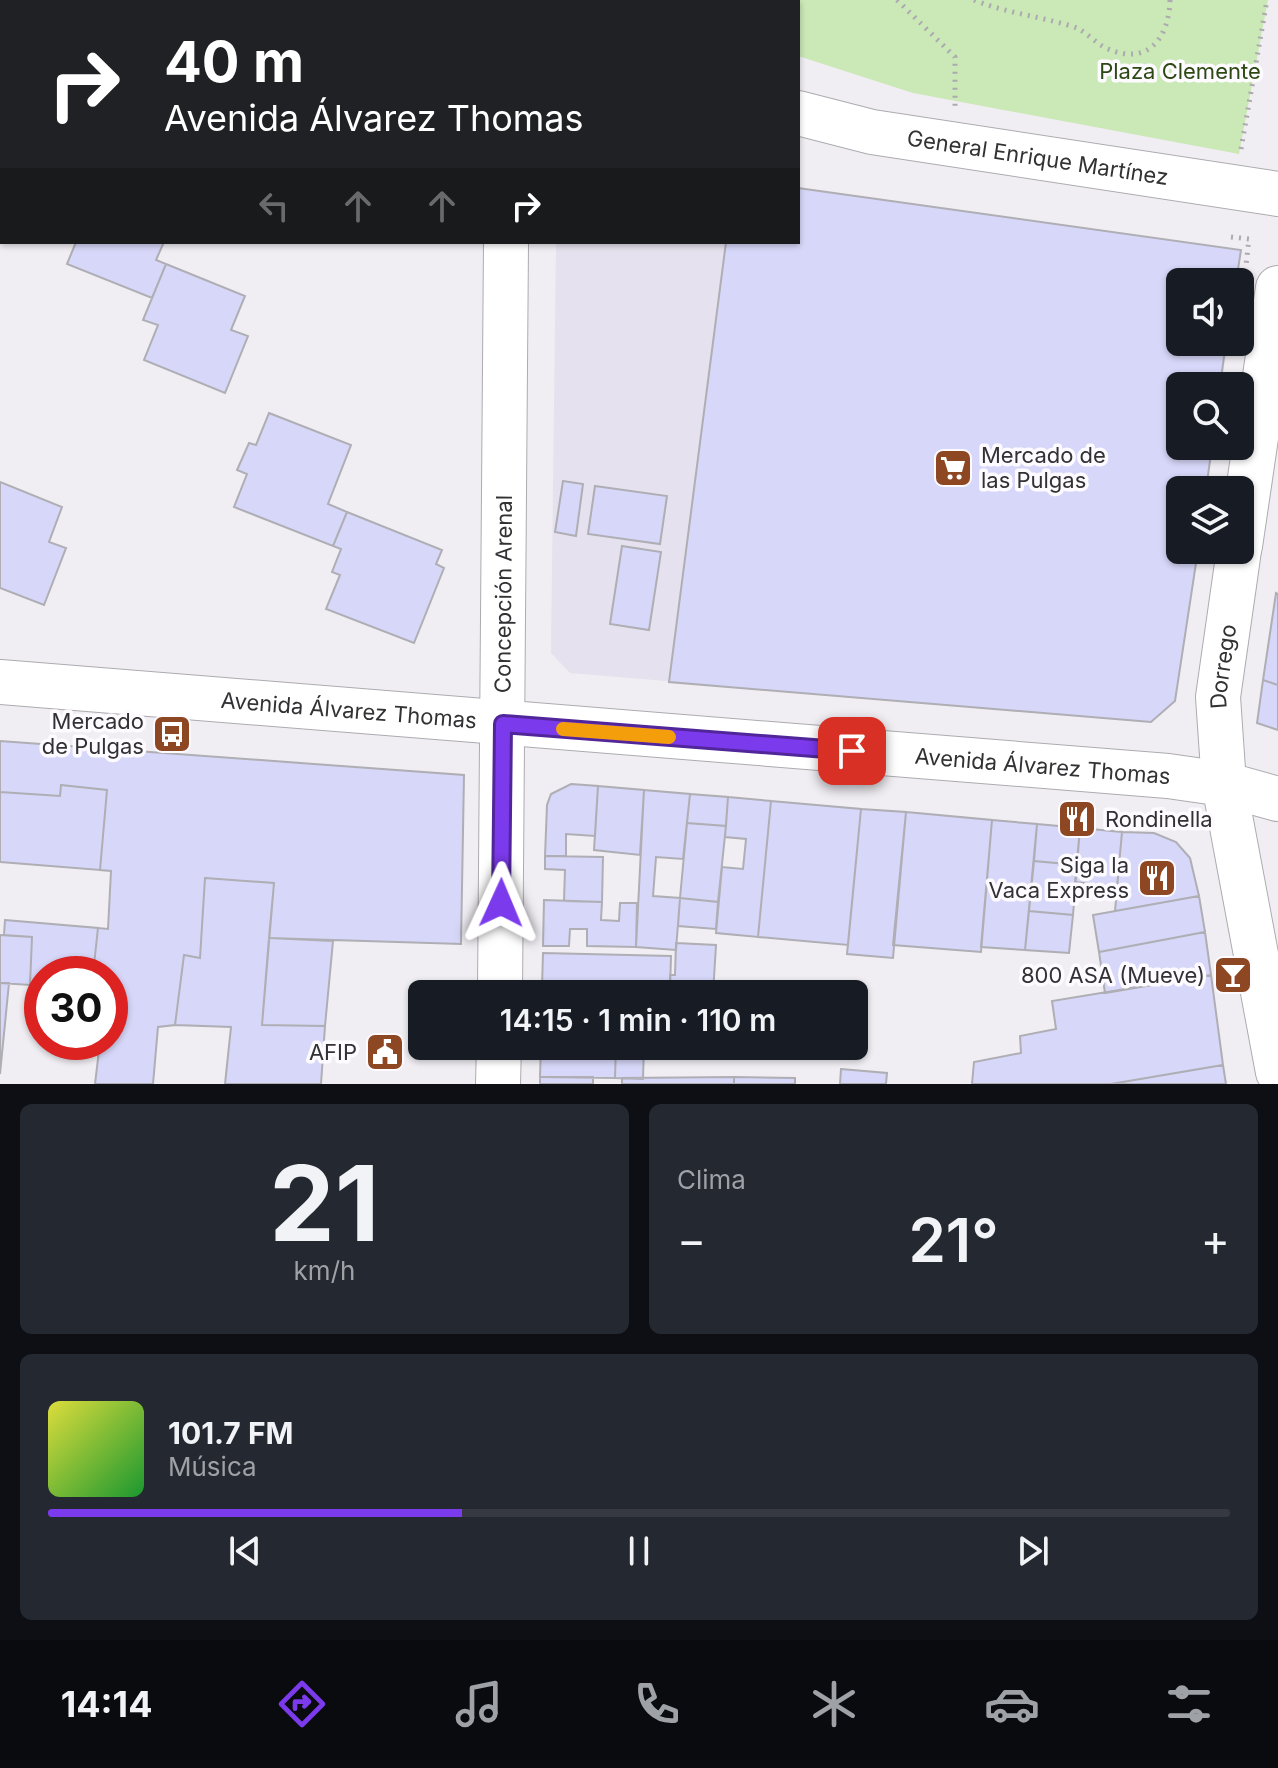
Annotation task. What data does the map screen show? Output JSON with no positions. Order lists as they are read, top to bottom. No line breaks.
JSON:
{"streets":{"street":["General Enrique Martínez","Concepción Arenal","Dorrego","Avenida Álvarez Thomas"]},"crossings":[["Concepción Arenal","Avenida Álvarez Thomas"],["Dorrego","Avenida Álvarez Thomas"]],"parks":["Plaza Clemente"],"places":{"supermarket":["Mercado de las Pulgas"],"bus stop":["Mercado de Pulgas"],"restaurant":["Rondinella","Siga la Vaca Express"],"bar":["800 ASA (Mueve)"],"public building":["AFIP"]},"page":{"turn":["40 m","Avenida Álvarez Thomas"],"limit":"30","trip":"14:15 · 1 min · 110 m","tile":[["21","km/h"],"Clima"],"heat":["−","21°","+"],"song":["101.7 FM","Música"],"tabs":"14:14"}}
